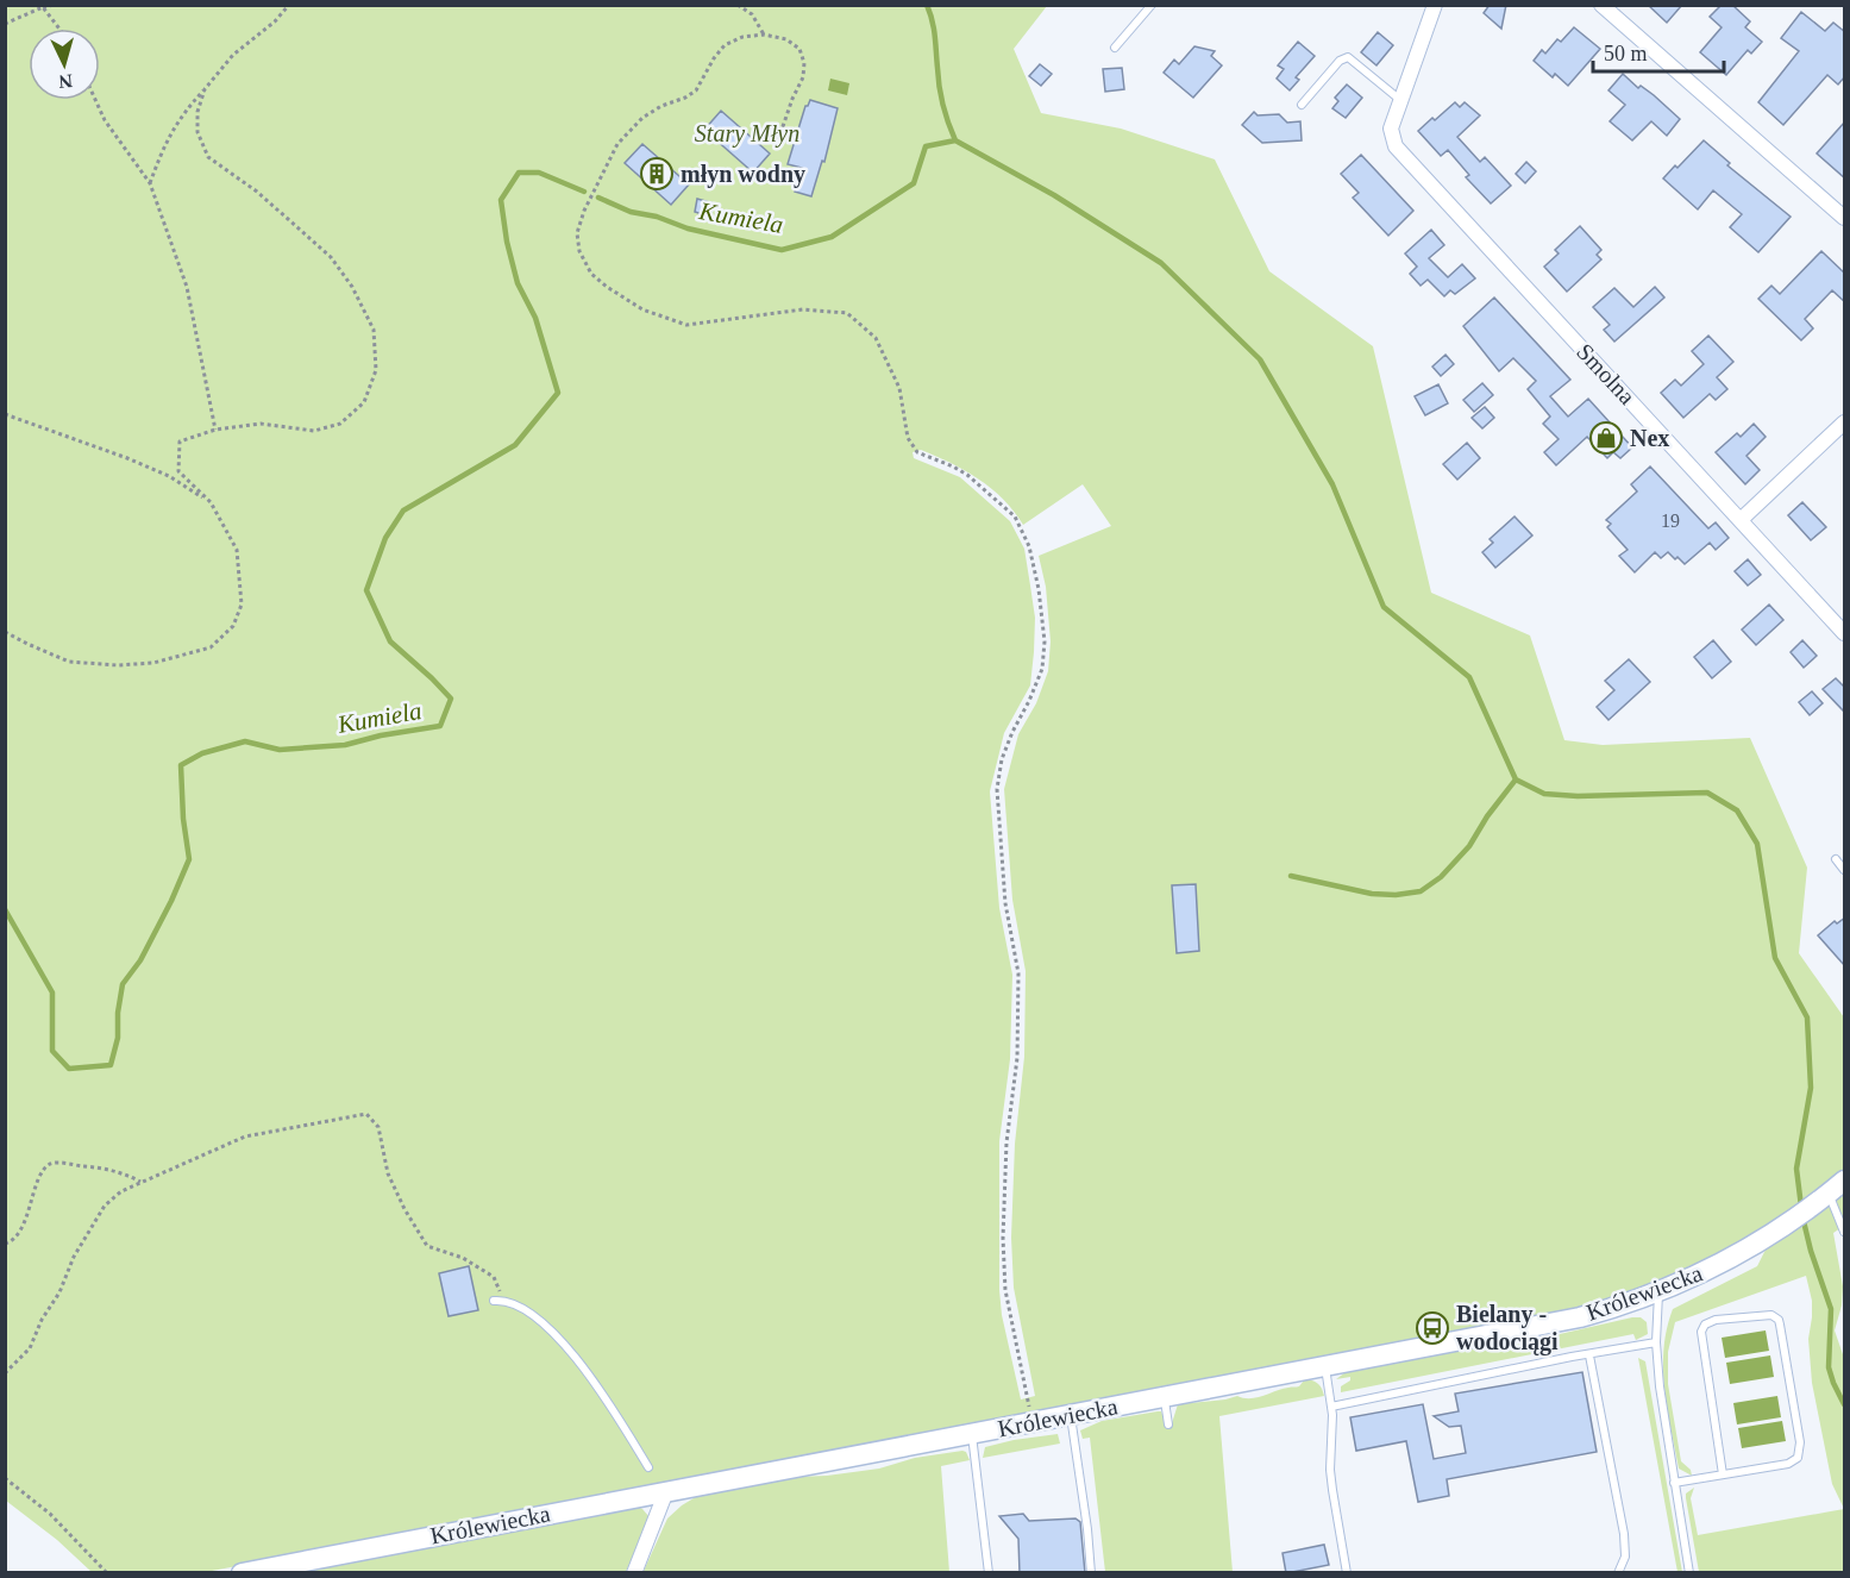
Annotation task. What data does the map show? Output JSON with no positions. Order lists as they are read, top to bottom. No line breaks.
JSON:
{"streets":{"main road":["Królewiecka"],"street":["Smolna"]},"water":["Kumiela"],"parks":["Stary Młyn"],"places":{"building":["młyn wodny"],"shop":["Nex"],"bus stop":["Bielany - wodociągi"]},"house_numbers":["19"],"scale_bar":"50 m","north":"bottom"}
